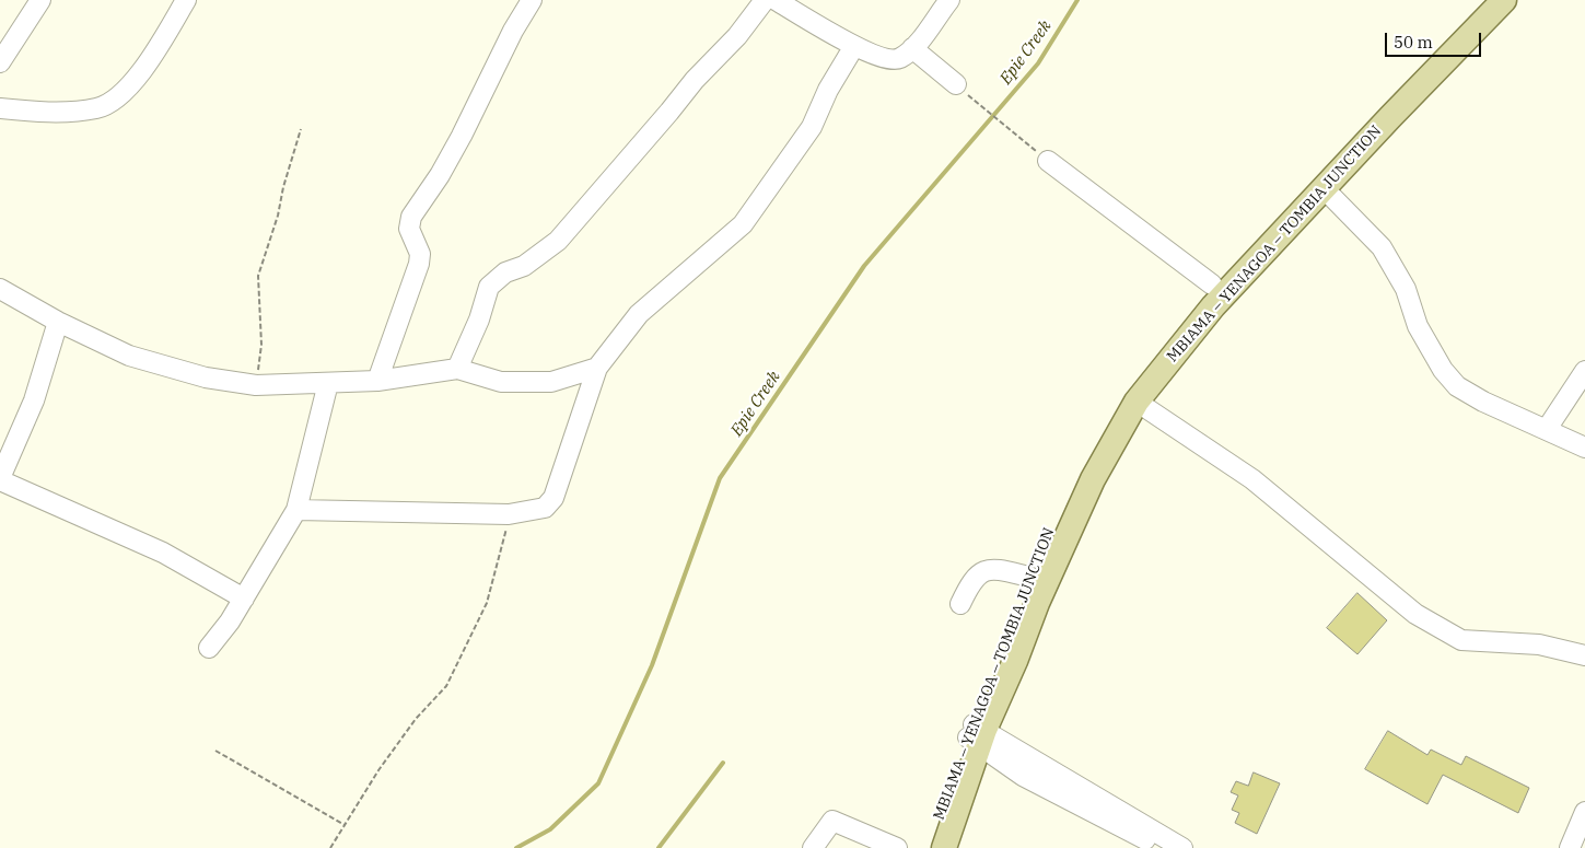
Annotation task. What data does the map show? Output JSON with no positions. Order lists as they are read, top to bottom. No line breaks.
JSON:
{"streets":{"main road":["MBIAMA – YENAGOA – TOMBIA JUNCTION"]},"water":["Epie Creek"],"scale_bar":"50 m"}
